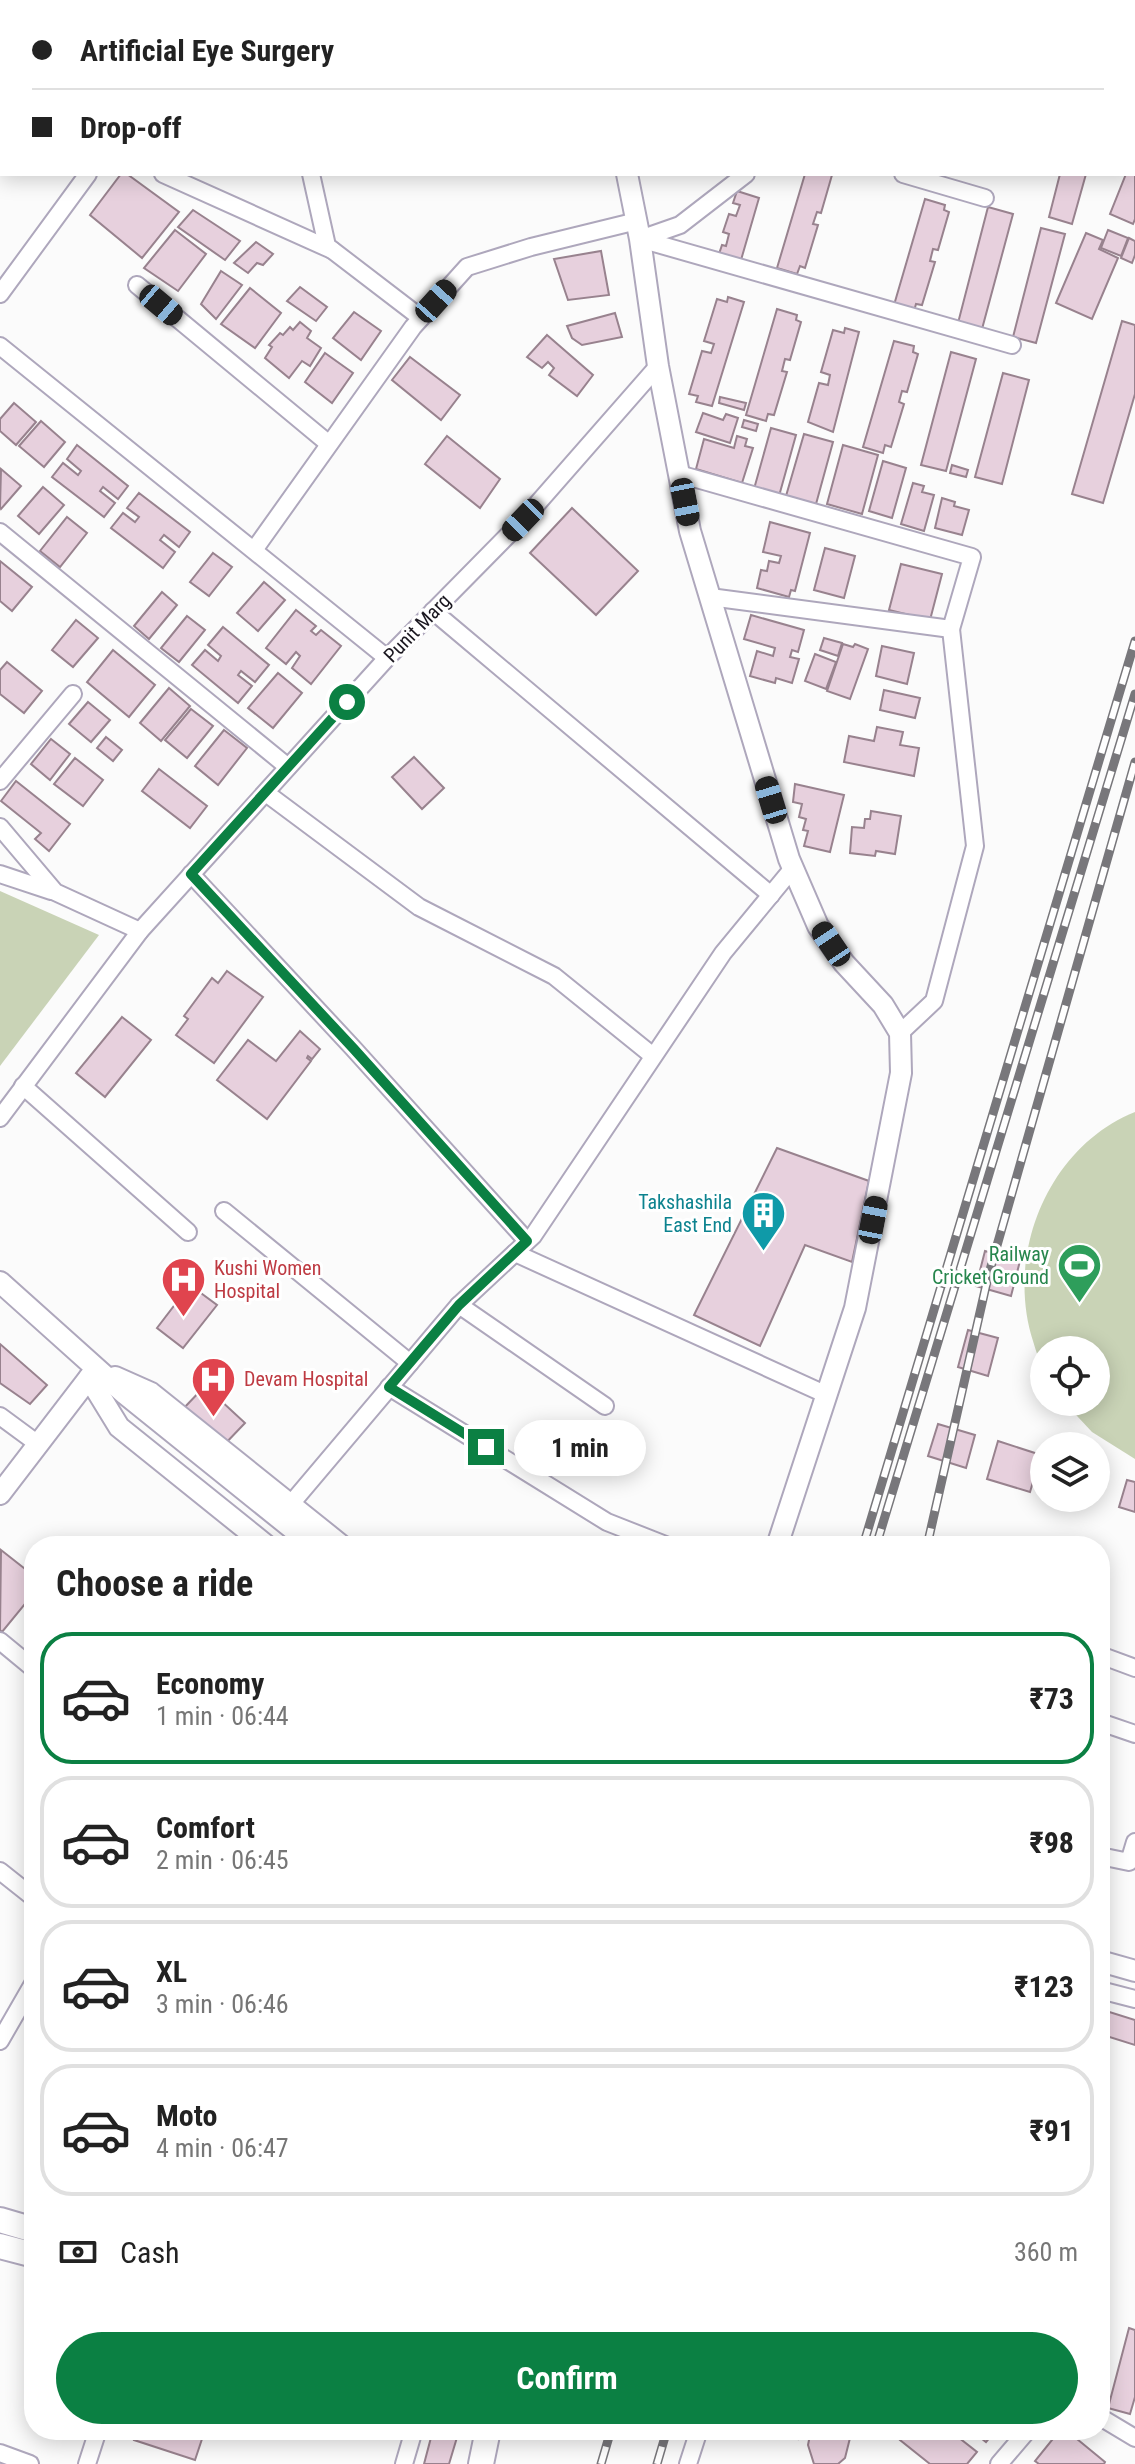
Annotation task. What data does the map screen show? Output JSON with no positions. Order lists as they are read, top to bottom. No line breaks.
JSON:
{"streets":{"street":["Punit Marg"]},"places":{"building":["Takshashila East End"],"sports":["Railway Cricket Ground"],"hospital":["Kushi Women Hospital","Devam Hospital"]},"page":{"banner":["Artificial Eye Surgery","Drop-off"],"bubble":"1 min","heading":"Choose a ride","list":[{"name":"Economy","note":"1 min · 06:44","value":"₹73"},{"name":"Comfort","note":"2 min · 06:45","value":"₹98"},{"name":"XL","note":"3 min · 06:46","value":"₹123"},{"name":"Moto","note":"4 min · 06:47","value":"₹91"}],"pay":["Cash","360 m"],"buttons":"Confirm"}}
